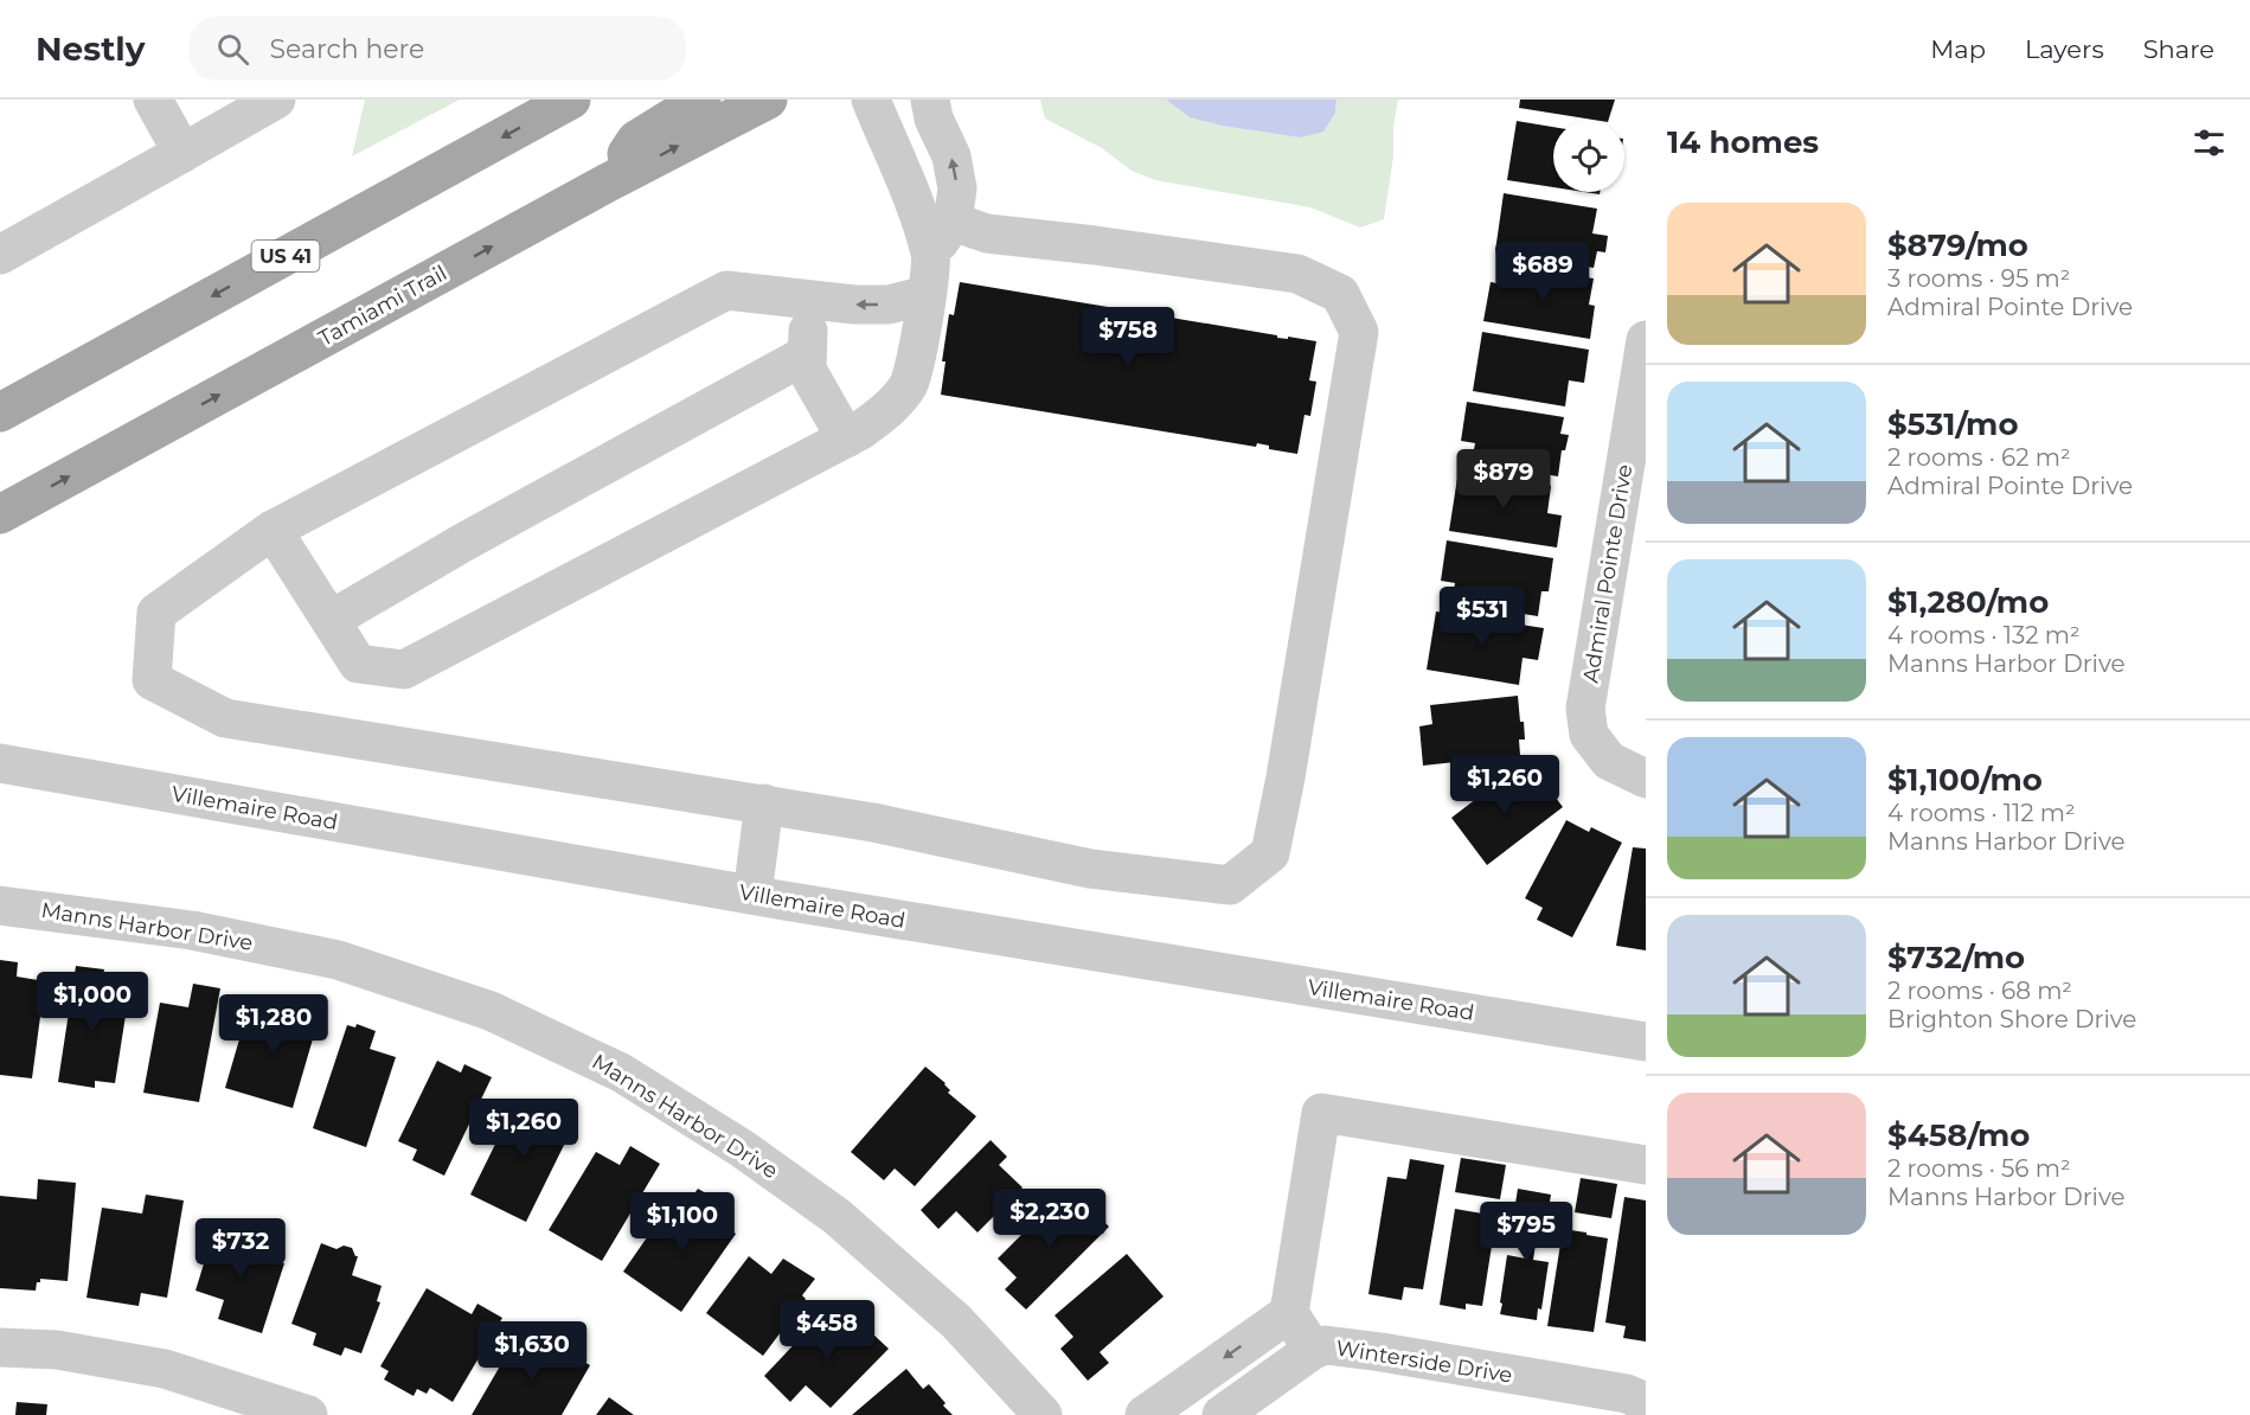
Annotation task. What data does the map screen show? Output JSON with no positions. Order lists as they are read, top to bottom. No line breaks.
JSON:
{"streets":{"main road":["US 41","Tamiami Trail"],"street":["Admiral Pointe Drive","Villemaire Road","Manns Harbor Drive","Winterside Drive"]},"page":{"header":"Nestly","search":"Search here","nav":["Map","Layers","Share"],"heading":"14 homes","list":[{"name":"$879/mo","note":"3 rooms · 95 m² · Admiral Pointe Drive"},{"name":"$531/mo","note":"2 rooms · 62 m² · Admiral Pointe Drive"},{"name":"$1,280/mo","note":"4 rooms · 132 m² · Manns Harbor Drive"},{"name":"$1,100/mo","note":"4 rooms · 112 m² · Manns Harbor Drive"},{"name":"$732/mo","note":"2 rooms · 68 m² · Brighton Shore Drive"},{"name":"$458/mo","note":"2 rooms · 56 m² · Manns Harbor Drive"}],"price":["$689","$758","$879","$531","$1,260","$1,000","$1,280","$1,260","$2,230","$1,100","$795","$732","$458","$1,630"]}}
